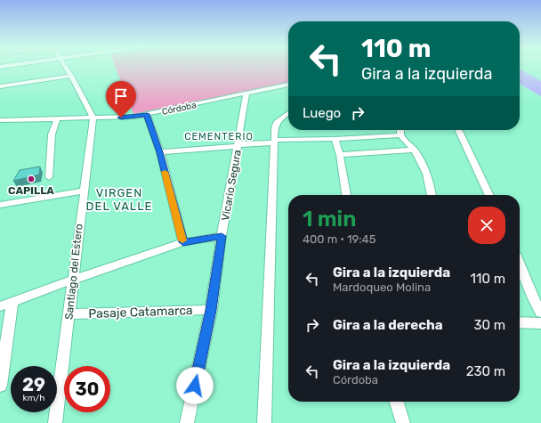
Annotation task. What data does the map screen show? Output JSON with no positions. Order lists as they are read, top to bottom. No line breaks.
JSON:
{"streets":{"street":["Córdoba","Vicario Segura","Santiago del Estero","Pasaje Catamarca"]},"crossings":[["Córdoba","Vicario Segura"],["Córdoba","Santiago del Estero"],["Vicario Segura","Pasaje Catamarca"],["Santiago del Estero","Pasaje Catamarca"]],"districts":["CEMENTERIO","VIRGEN DEL VALLE"],"places":["CAPILLA"],"page":{"turn":["110 m","Gira a la izquierda"],"then":"Luego","heading":["1 min","400 m · 19:45"],"list":[{"name":"Gira a la izquierda","note":"Mardoqueo Molina","value":"110 m"},{"name":"Gira a la derecha","value":"30 m"},{"name":"Gira a la izquierda","note":"Córdoba","value":"230 m"}],"speed":"29 km/h","limit":"30"}}
